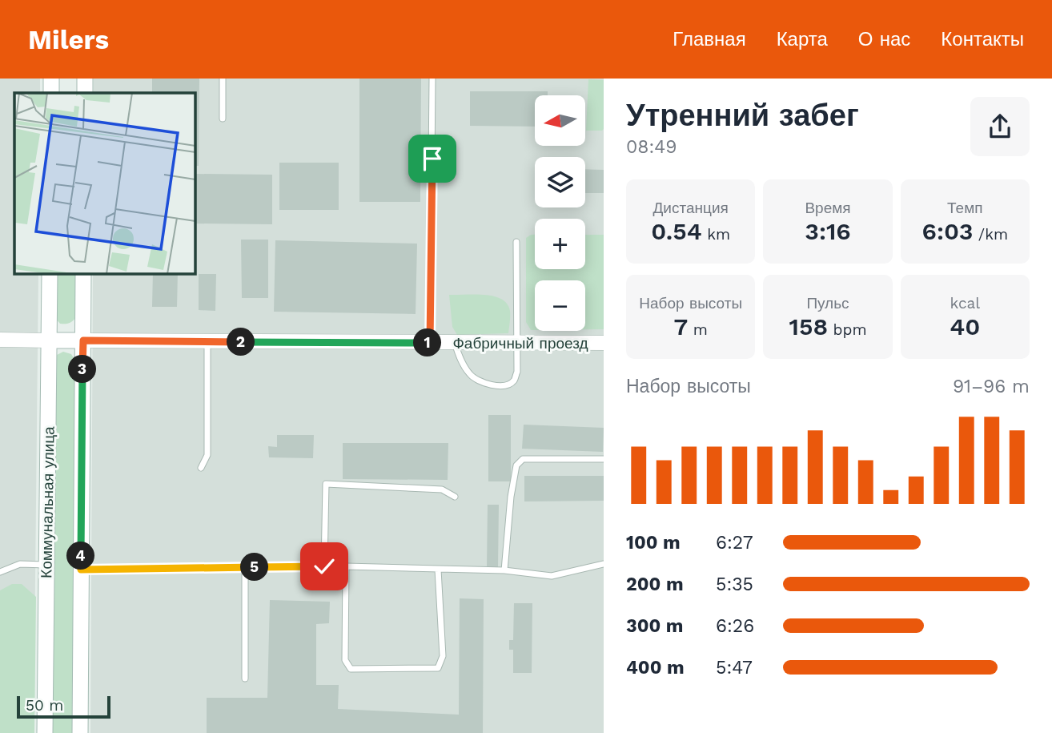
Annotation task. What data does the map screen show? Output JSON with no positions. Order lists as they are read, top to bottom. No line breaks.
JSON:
{"streets":{"main road":["Фабричный проезд","Коммунальная улица"]},"crossings":[["Фабричный проезд","Коммунальная улица"]],"scale_bar":"50 m","north":"left","page":{"header":"Milers","nav":["Главная","Карта","О нас","Контакты"],"heading":["Утренний забег","08:49"],"map_buttons":["+","−"],"stats":[["Дистанция","0.54 km"],["Время","3:16"],["Темп","6:03 /km"],["Набор высоты","7 m"],["Пульс","158 bpm"],["kcal","40"]],"pins":["2","1","3","4","5"],"chart":["Набор высоты","91–96 m"],"list":[{"name":"100 m","note":"6:27"},{"name":"200 m","note":"5:35"},{"name":"300 m","note":"6:26"},{"name":"400 m","note":"5:47"}],"scale":"50 m"}}
